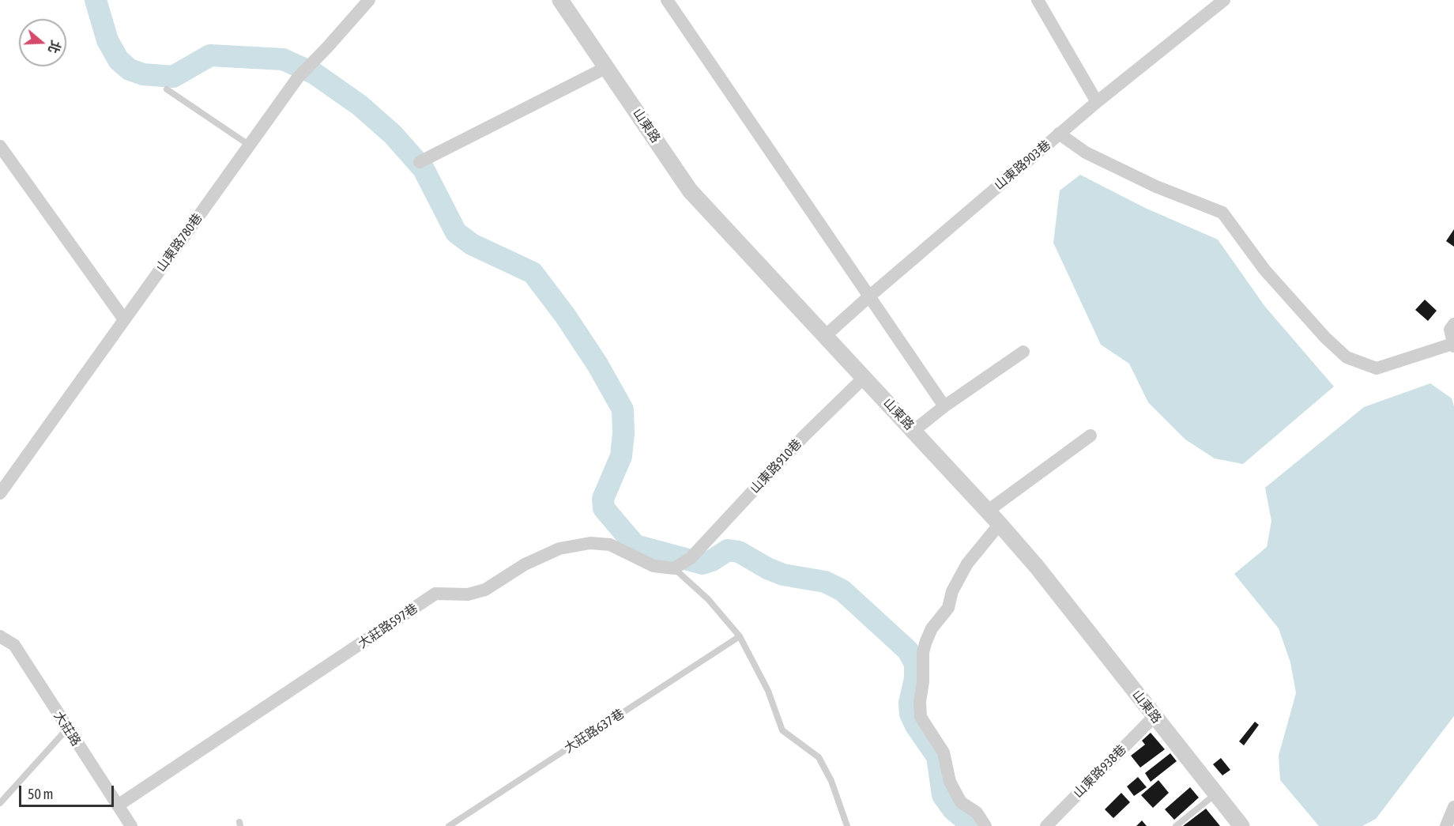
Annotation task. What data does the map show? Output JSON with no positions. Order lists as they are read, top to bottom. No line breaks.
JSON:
{"streets":{"street":["山東路","山東路903巷","山東路780巷","山東路910巷","大莊路597巷","大莊路","山東路938巷"],"lane":["大莊路637巷"]},"crossings":[["山東路","山東路903巷"],["山東路","山東路910巷"],["山東路","山東路938巷"],["山東路910巷","大莊路597巷"],["大莊路597巷","大莊路"]],"scale_bar":"50 m","north":"right"}
